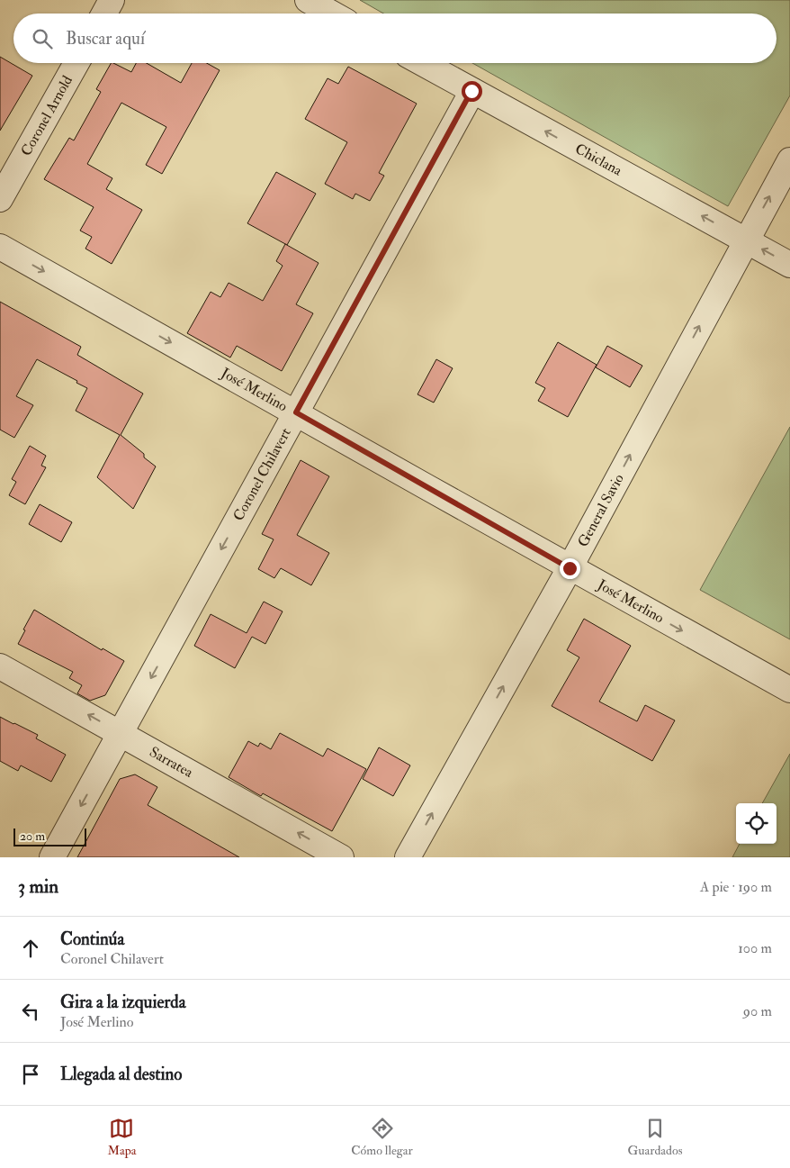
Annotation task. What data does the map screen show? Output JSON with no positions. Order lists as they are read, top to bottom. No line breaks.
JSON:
{"streets":{"street":["Coronel Arnold","Chiclana","José Merlino","Coronel Chilavert","General Savio","Sarratea"]},"crossings":[["Chiclana","Coronel Chilavert"],["Chiclana","General Savio"],["José Merlino","Coronel Chilavert"],["José Merlino","General Savio"],["Coronel Chilavert","Sarratea"]],"one_way":["Chiclana","José Merlino","Coronel Chilavert","General Savio","Sarratea"],"scale_bar":"20 m","page":{"search":"Buscar aquí","scale":"20 m","heading":["3 min","A pie · 190 m"],"list":[["Continúa","Coronel Chilavert","100 m"],["Gira a la izquierda","José Merlino","90 m"],"Llegada al destino"],"nav":["Mapa","Cómo llegar","Guardados"]}}
